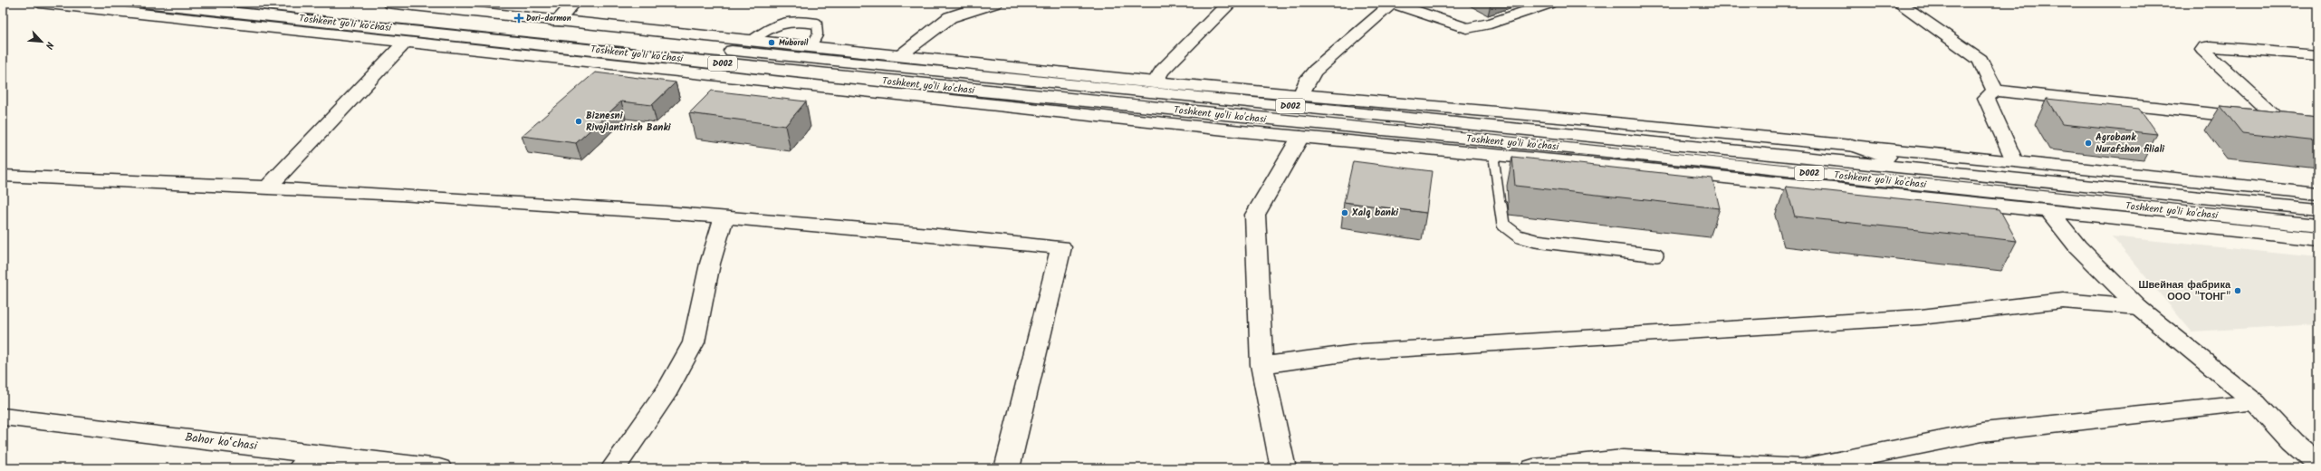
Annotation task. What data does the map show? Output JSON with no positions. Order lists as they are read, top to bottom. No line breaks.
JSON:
{"streets":{"street":["Toshkent yo'li ko'chasi","D002","Bahor ko‘chasi"]},"places":{"health":["Dori-darmon"],"other":["Muboroil","Biznesni Rivojlantirish Banki","Agrobank Nurafshon filiali","Xalq banki","Швейная фабрика ООО \"ТОНГ\""]},"north":"bottom right"}
